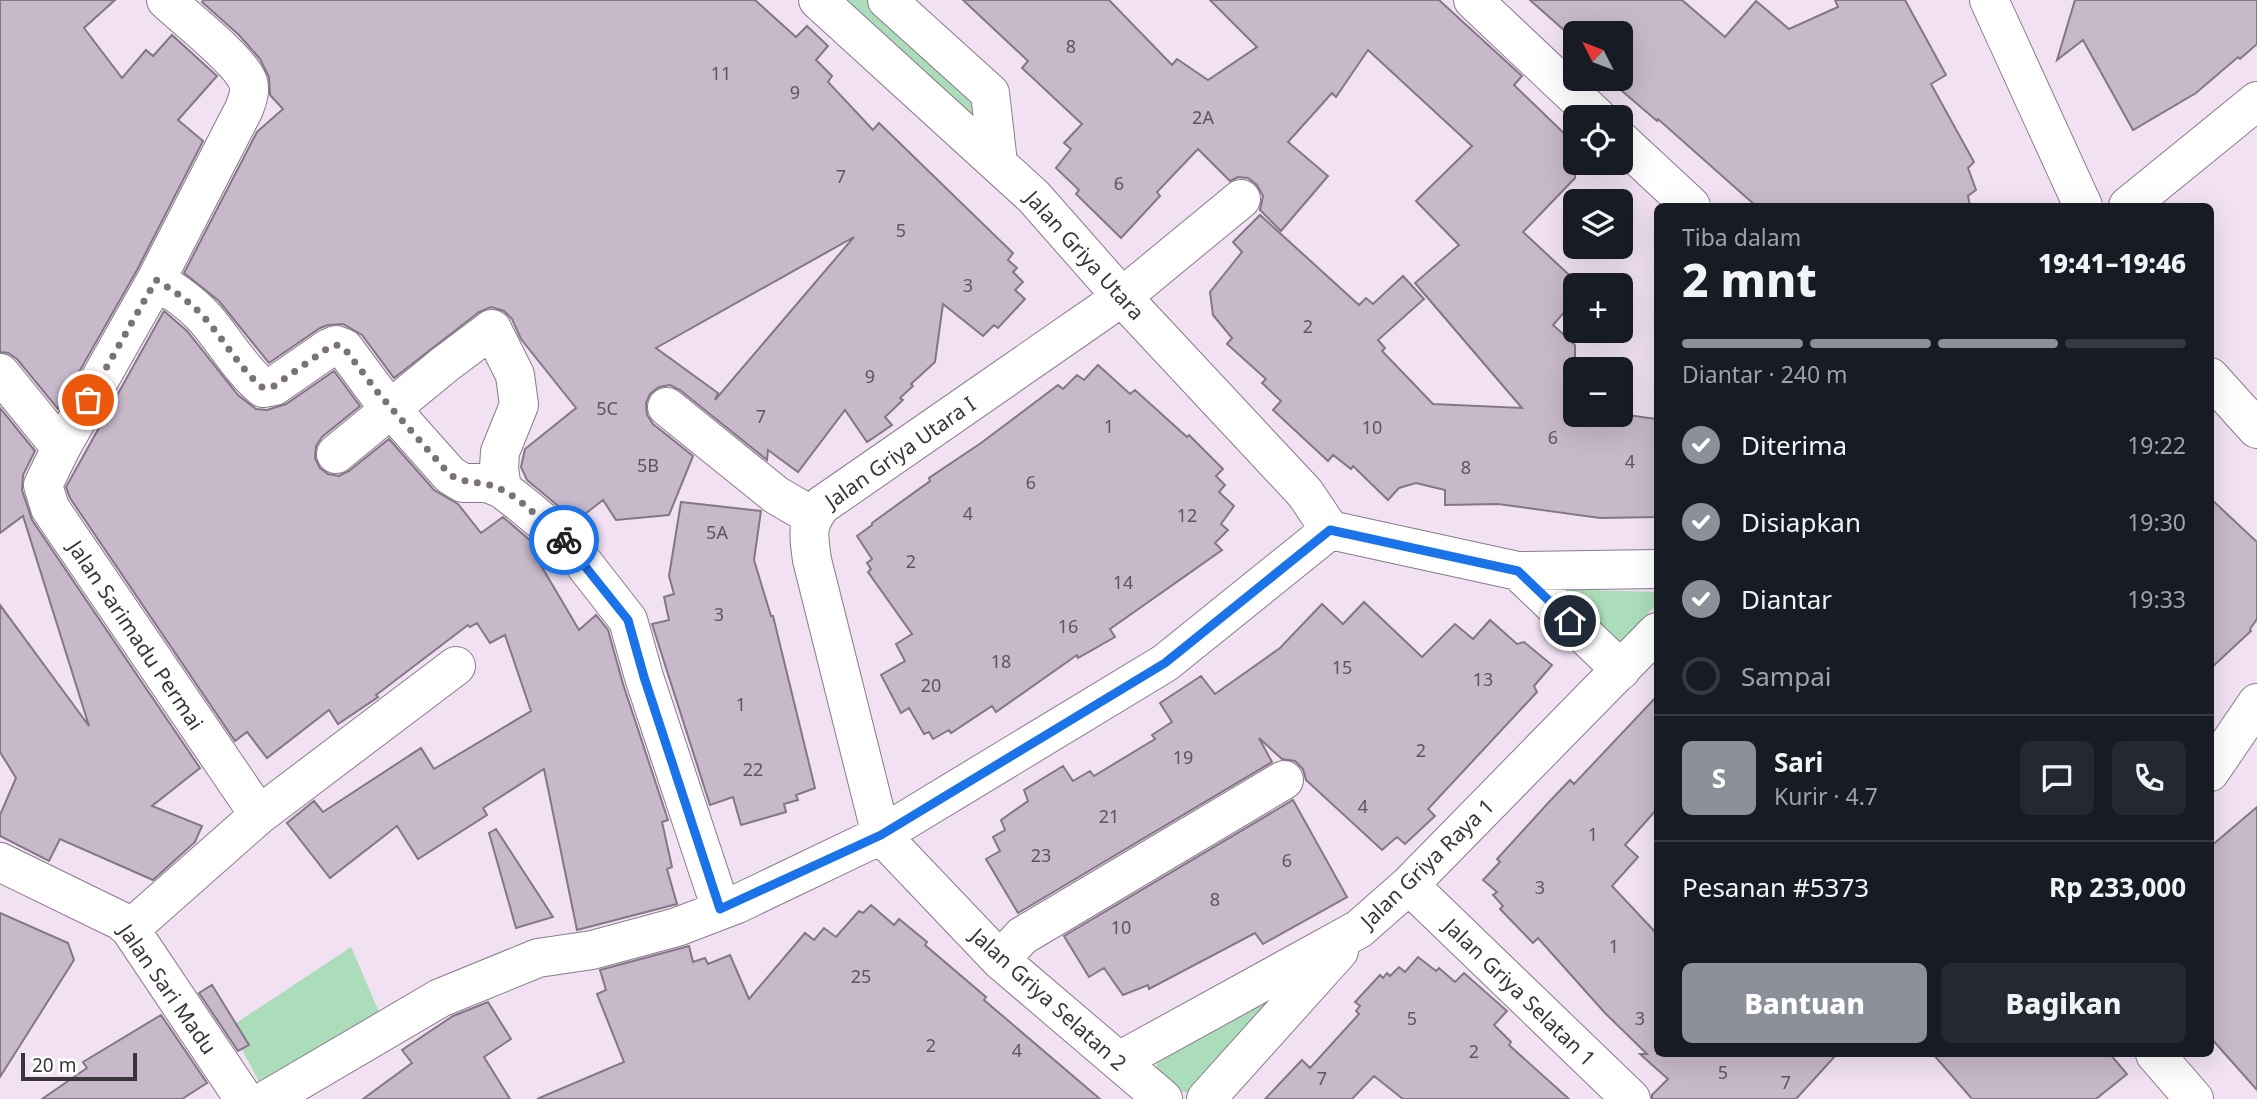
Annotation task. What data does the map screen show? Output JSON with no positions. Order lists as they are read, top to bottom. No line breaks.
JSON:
{"streets":{"street":["Jalan Griya Utara","Jalan Griya Utara I","Jalan Sarimadu Permai","Jalan Griya Raya 1","Jalan Sari Madu","Jalan Griya Selatan 1","Jalan Griya Selatan 2"]},"crossings":[["Jalan Griya Utara","Jalan Griya Utara I"],["Jalan Griya Utara I","Jalan Griya Selatan 2"],["Jalan Griya Raya 1","Jalan Griya Selatan 1"],["Jalan Griya Raya 1","Jalan Griya Selatan 2"]],"house_numbers":["8","11","9","2A","7","6","5","3","2","9","5C","7","1","10","6","4","5B","8","6","4","12","5A","2","14","3","16","18","15","13","20","1","2","19","22","4","21","1","23","6","3","8","10","1","25","5","3","2","4","2","5","7","7"],"scale_bar":"20 m","north":"top left","page":{"map_buttons":["+","−"],"heading":["2 mnt","Tiba dalam","19:41–19:46"],"panel":["Sari","Kurir · 4.7","Pesanan #5373","Rp 233,000"],"bar":"Diantar · 240 m","list":[["Diterima","19:22"],["Disiapkan","19:30"],["Diantar","19:33"],"Sampai"],"round":"S","buttons":["Bantuan","Bagikan"],"scale":"20 m"}}
